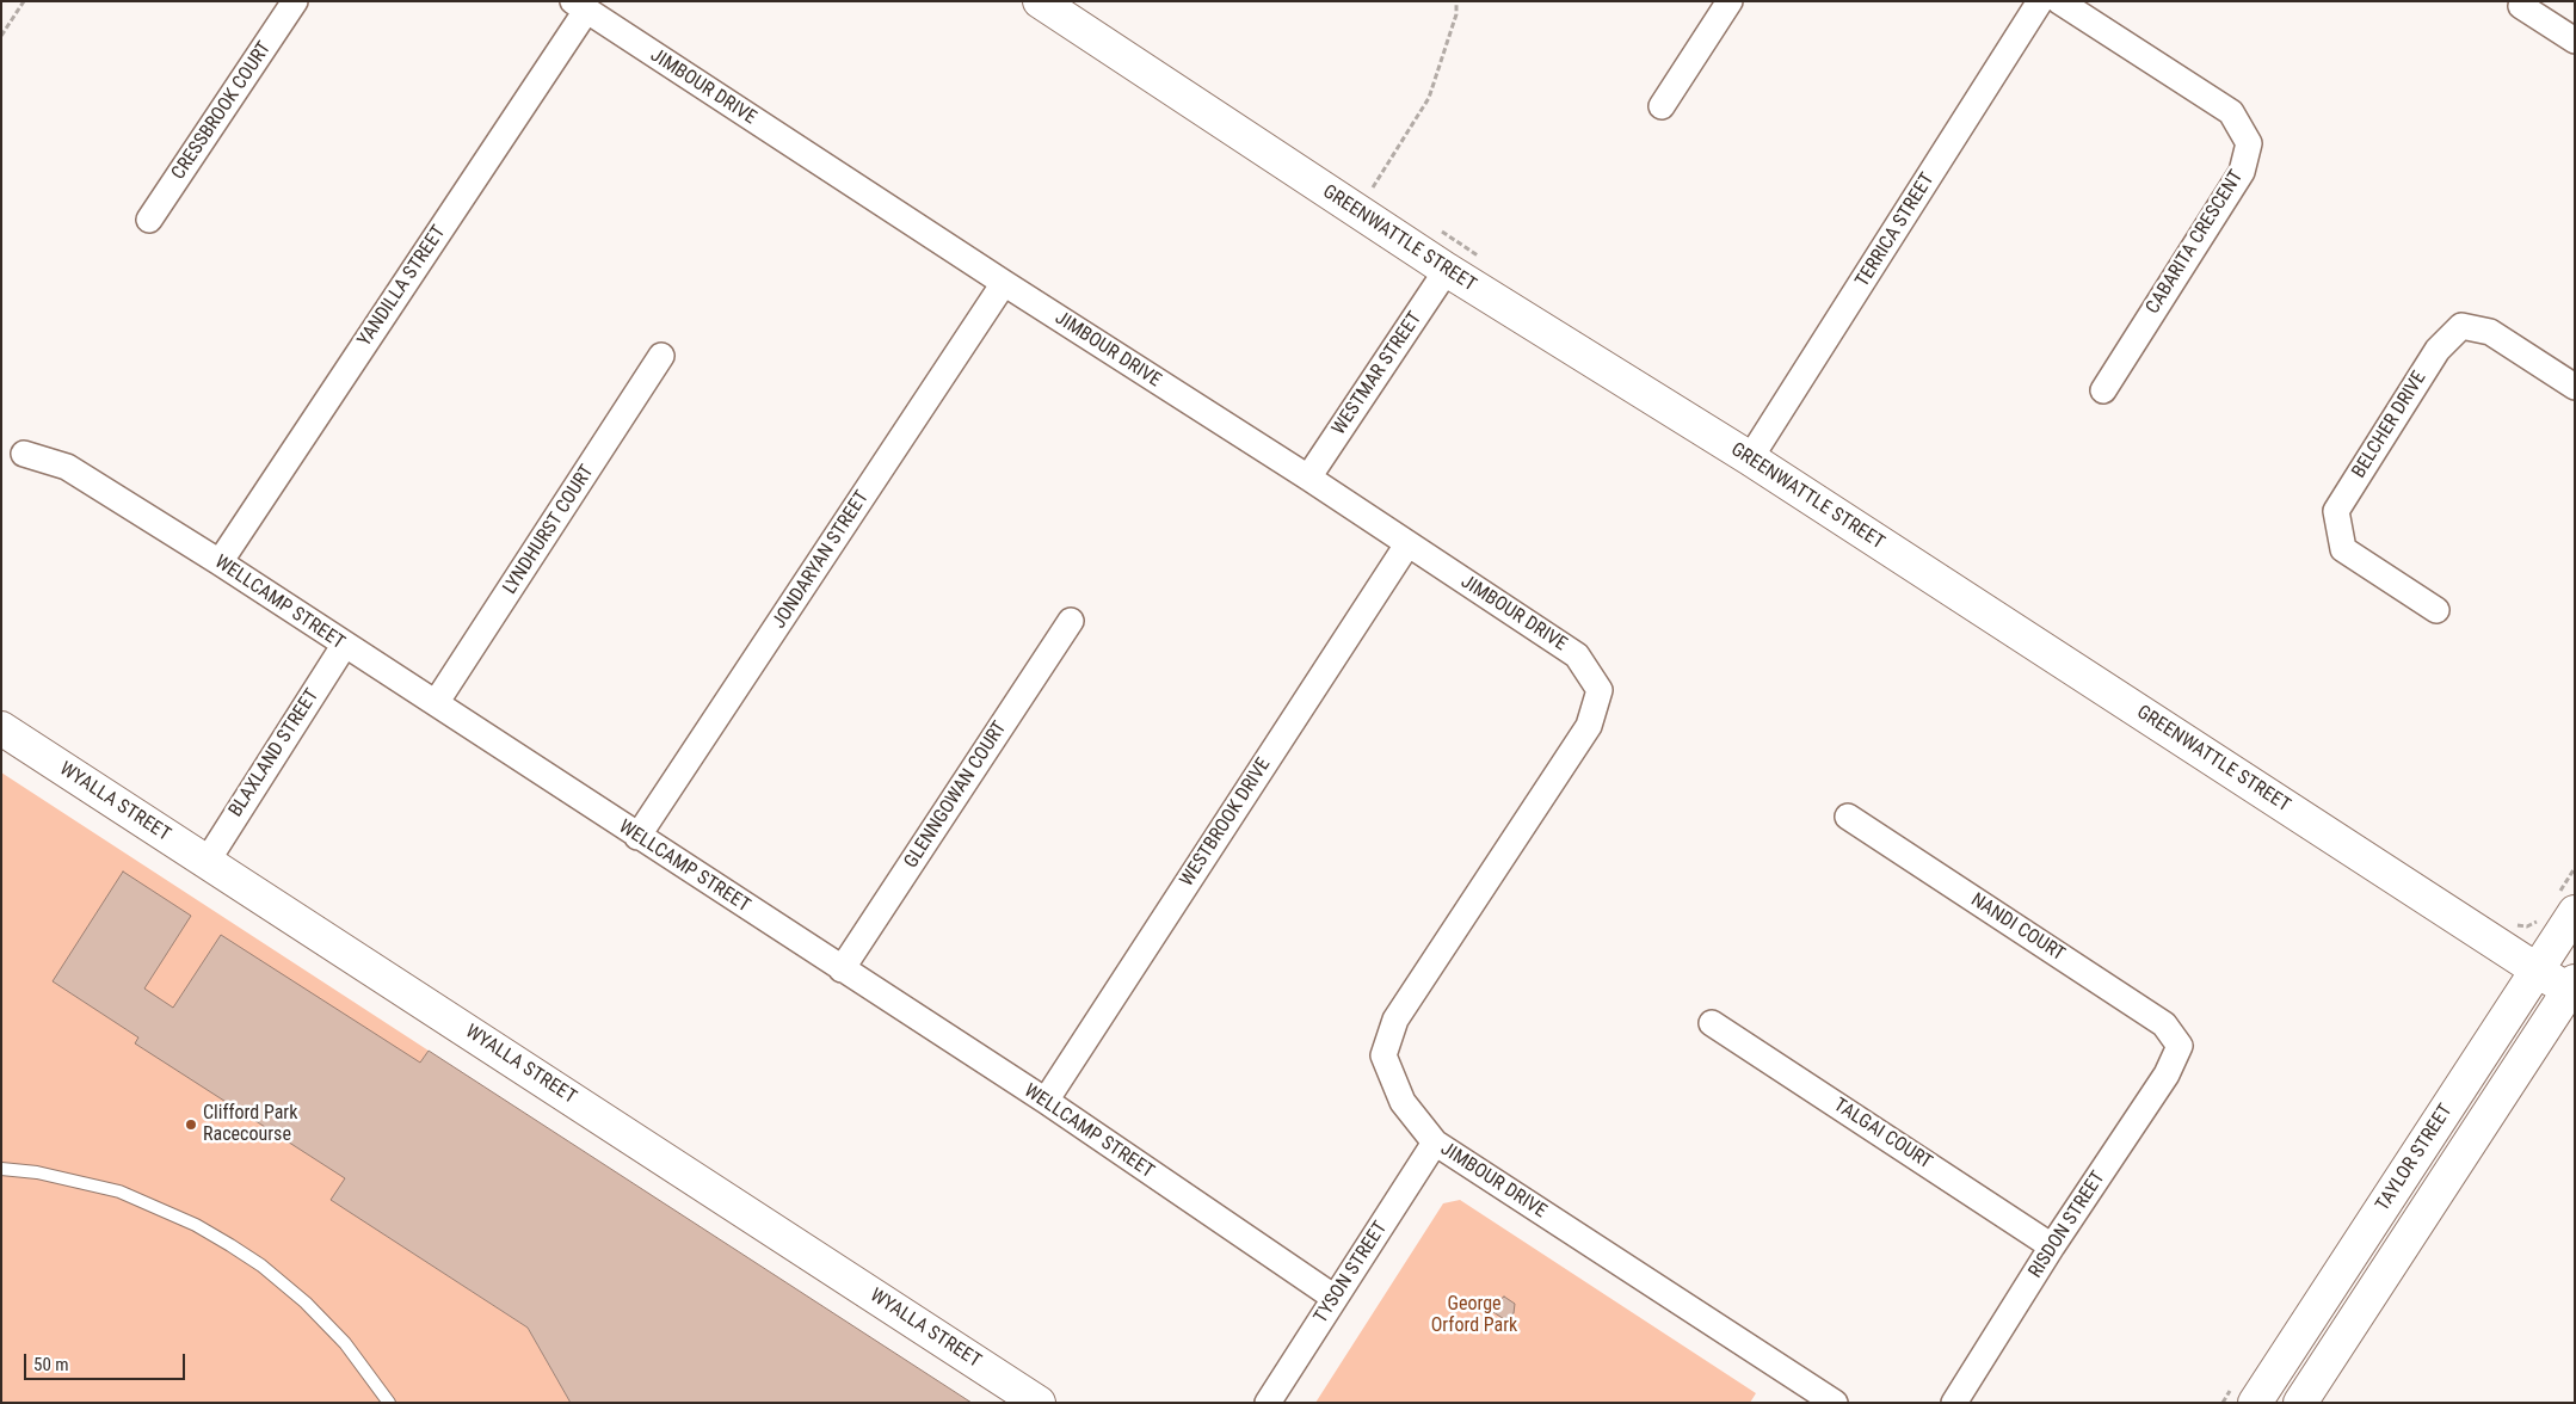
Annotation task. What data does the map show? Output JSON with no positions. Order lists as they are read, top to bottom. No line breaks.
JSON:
{"streets":{"street":["JIMBOUR DRIVE","CRESSBROOK COURT","TERRICA STREET","GREENWATTLE STREET","CABARITA CRESCENT","YANDILLA STREET","WESTMAR STREET","BELCHER DRIVE","LYNDHURST COURT","JONDARYAN STREET","WELLCAMP STREET","BLAXLAND STREET","GLENNGOWAN COURT","WYALLA STREET","WESTBROOK DRIVE","NANDI COURT","TALGAI COURT","TAYLOR STREET","RISDON STREET","TYSON STREET"]},"crossings":[["JIMBOUR DRIVE","YANDILLA STREET"],["JIMBOUR DRIVE","WESTMAR STREET"],["JIMBOUR DRIVE","JONDARYAN STREET"],["JIMBOUR DRIVE","WESTBROOK DRIVE"],["JIMBOUR DRIVE","TYSON STREET"],["TERRICA STREET","GREENWATTLE STREET"],["GREENWATTLE STREET","WESTMAR STREET"],["GREENWATTLE STREET","TAYLOR STREET"],["YANDILLA STREET","WELLCAMP STREET"],["LYNDHURST COURT","WELLCAMP STREET"],["JONDARYAN STREET","WELLCAMP STREET"],["WELLCAMP STREET","BLAXLAND STREET"],["WELLCAMP STREET","GLENNGOWAN COURT"],["WELLCAMP STREET","WESTBROOK DRIVE"],["WELLCAMP STREET","TYSON STREET"],["BLAXLAND STREET","WYALLA STREET"],["NANDI COURT","RISDON STREET"],["TALGAI COURT","RISDON STREET"]],"parks":["George Orford Park"],"places":["Clifford Park Racecourse"],"scale_bar":"50 m"}
